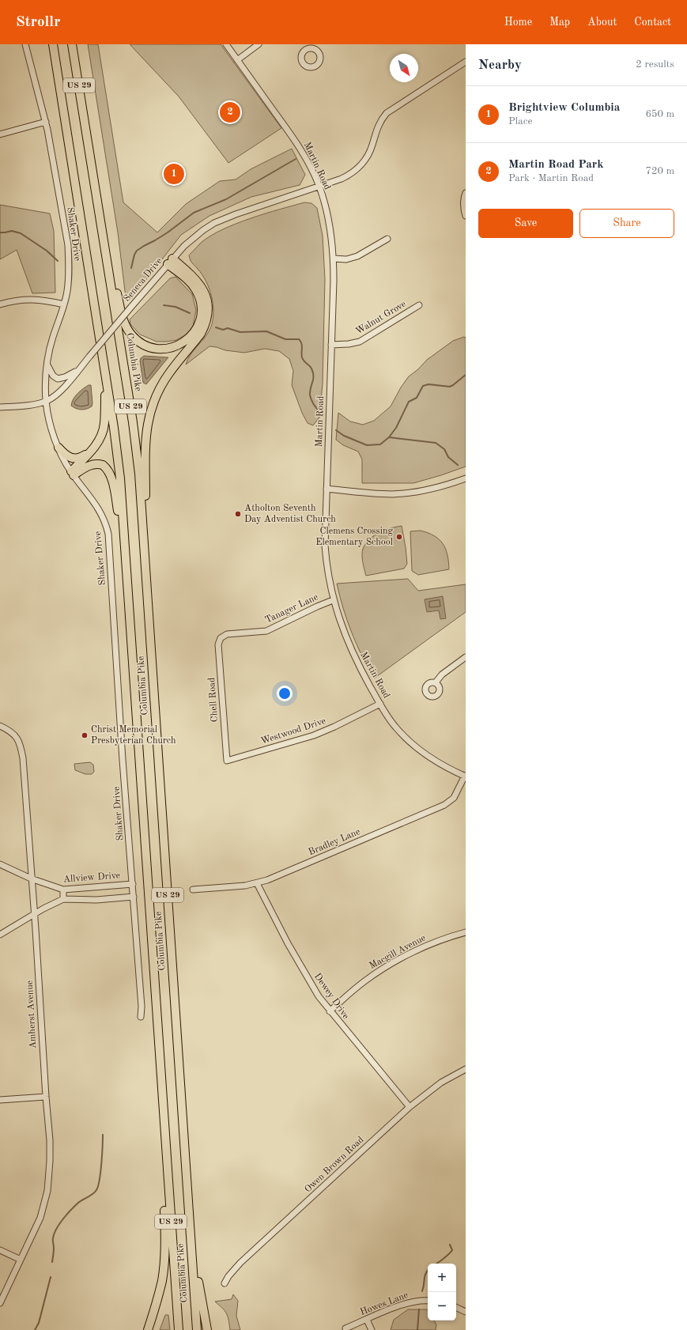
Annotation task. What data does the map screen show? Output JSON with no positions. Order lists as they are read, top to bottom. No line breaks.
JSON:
{"streets":{"highway":["US 29","Columbia Pike"],"street":["Martin Road","Shaker Drive","Seneca Drive","Walnut Grove","Tanager Lane","Chell Road","Westwood Drive","Bradley Lane","Allview Drive","Macgill Avenue","Dewey Drive","Amherst Avenue","Owen Brown Road","Howes Lane"]},"crossings":[["Martin Road","Seneca Drive"],["Martin Road","Walnut Grove"],["Martin Road","Tanager Lane"],["Martin Road","Westwood Drive"],["Martin Road","Bradley Lane"],["Shaker Drive","Seneca Drive"],["Shaker Drive","Allview Drive"],["Tanager Lane","Chell Road"],["Chell Road","Westwood Drive"],["Bradley Lane","Dewey Drive"],["Allview Drive","Amherst Avenue"],["Macgill Avenue","Dewey Drive"],["Dewey Drive","Owen Brown Road"]],"places":["Atholton Seventh Day Adventist Church","Clemens Crossing Elementary School","Christ Memorial Presbyterian Church"],"north":"bottom right","page":{"header":"Strollr","nav":["Home","Map","About","Contact"],"heading":["Nearby","2 results"],"list":[{"mark":"1","name":"Brightview Columbia","note":"Place","value":"650 m"},{"mark":"2","name":"Martin Road Park","note":"Park · Martin Road","value":"720 m"}],"pins":["2","1"],"buttons":["Save","Share"],"map_buttons":["+","−"]}}
